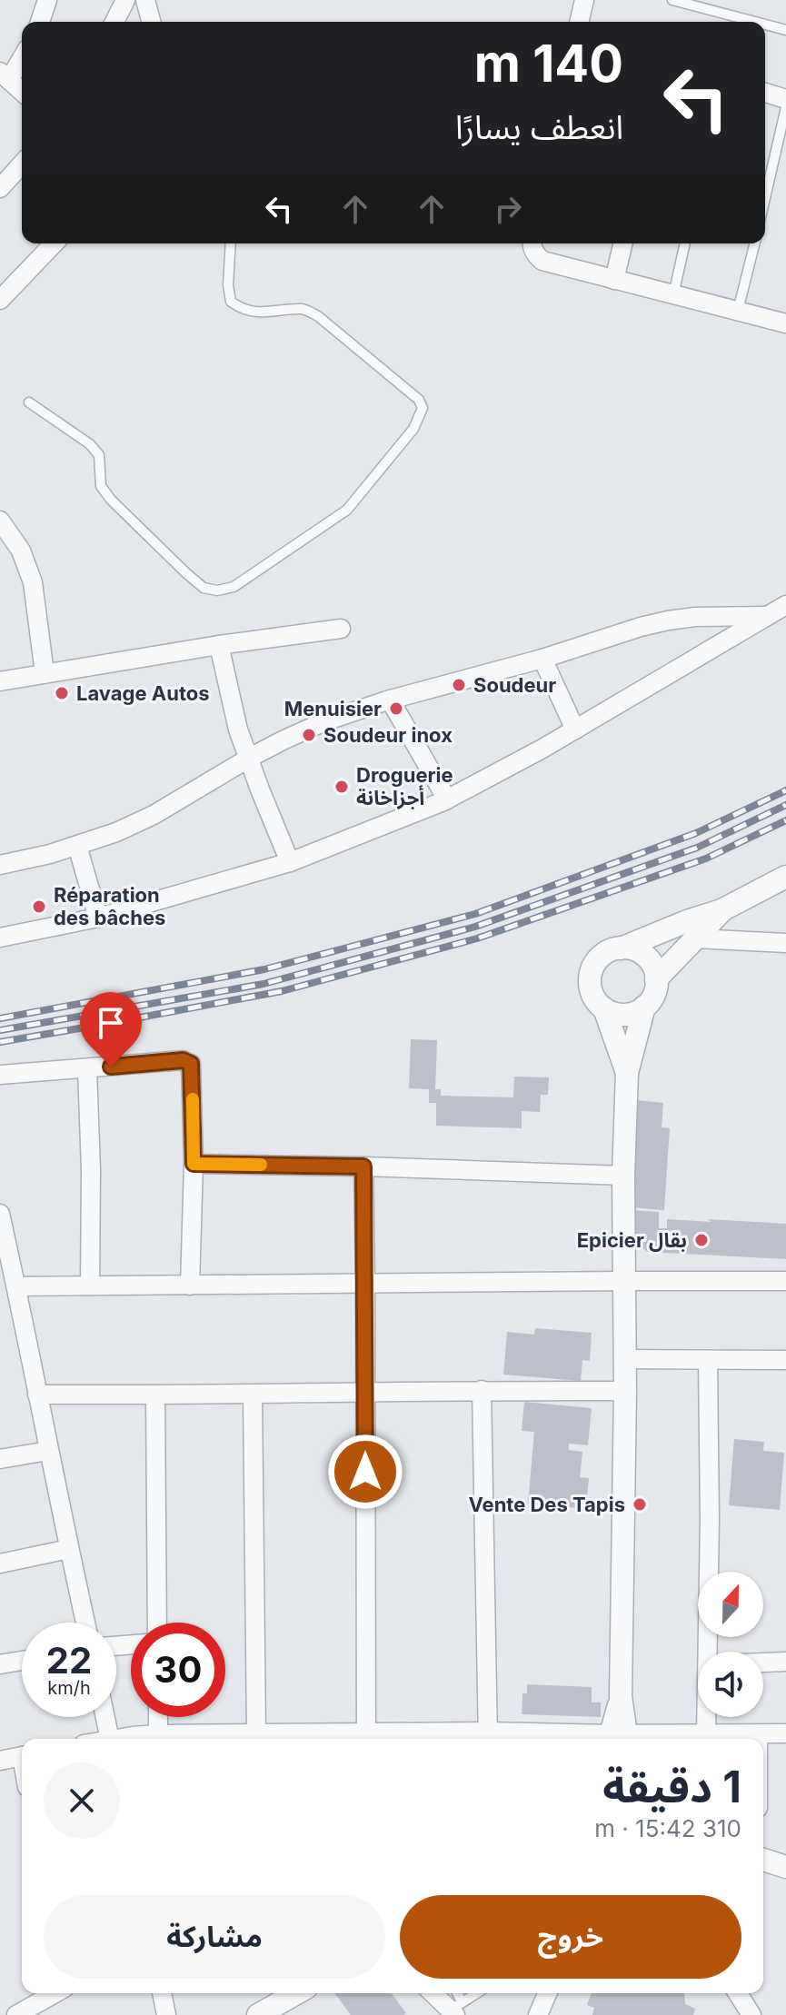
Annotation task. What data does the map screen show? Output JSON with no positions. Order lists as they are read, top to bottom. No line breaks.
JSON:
{"places":["Soudeur","Lavage Autos","Menuisier","Soudeur inox","Droguerie أجزاخانة","Réparation des bâches","Epicier بقال","Vente Des Tapis"],"north":"top","page":{"turn":["140 m","انعطف يسارًا"],"speed":"22 km/h","limit":"30","heading":["1 دقيقة","310 m · 15:42"],"buttons":["خروج","مشاركة"]}}
